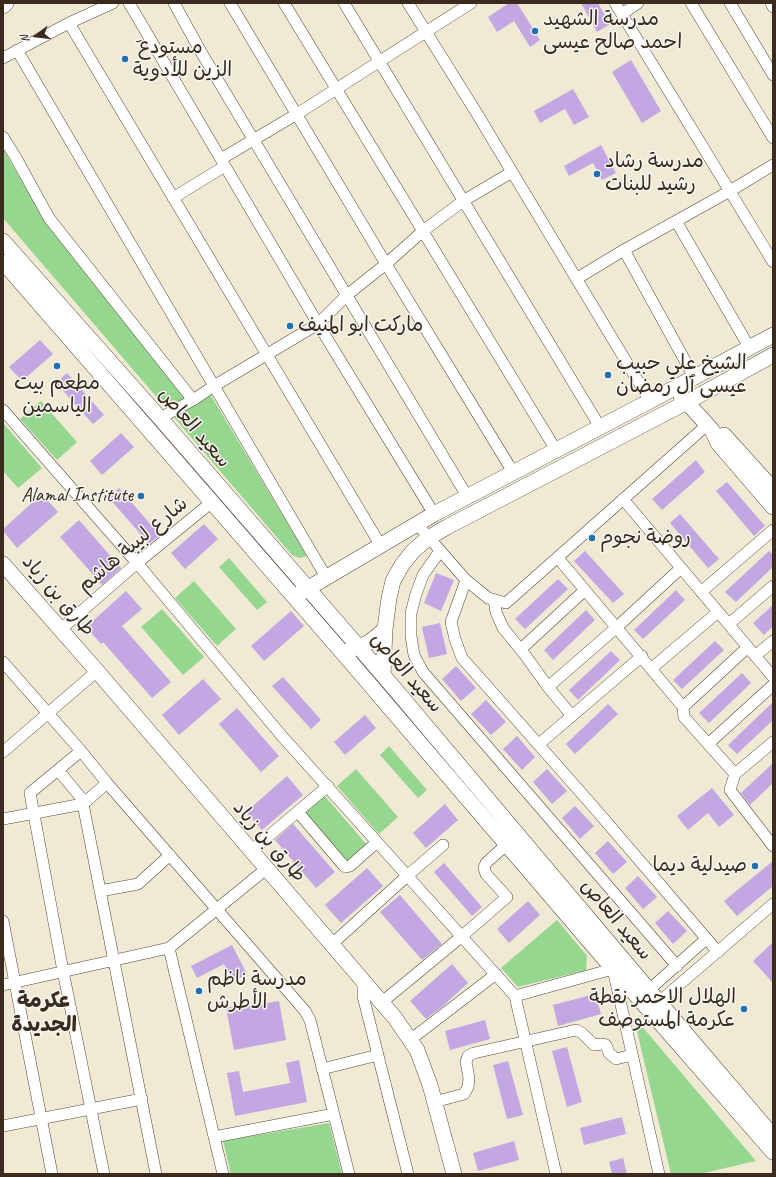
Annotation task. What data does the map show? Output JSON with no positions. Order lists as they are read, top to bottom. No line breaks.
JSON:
{"streets":{"main road":["سعيد العاص","طارق بن زياد"],"street":["شارع لبيبة هاشم"]},"crossings":[["شارع لبيبة هاشم","طارق بن زياد"]],"districts":["عكرمة الجديدة"],"places":["مدرسة الشهيد احمد صالح عيسى","َ مستودع الزين للأدوية","مدرسة رشاد رشيد للبنات","ماركت ابو المنيف","مطعم بيت الياسمين","الشيخ علي حبيب عيسى ٱل رمضان","Alamal Institute","روضة نجوم","صيدلية ديما","مدرسة ناظم الأطرش","الهلال الاحمر نقطة عكرمة المستوصف"],"north":"left"}
